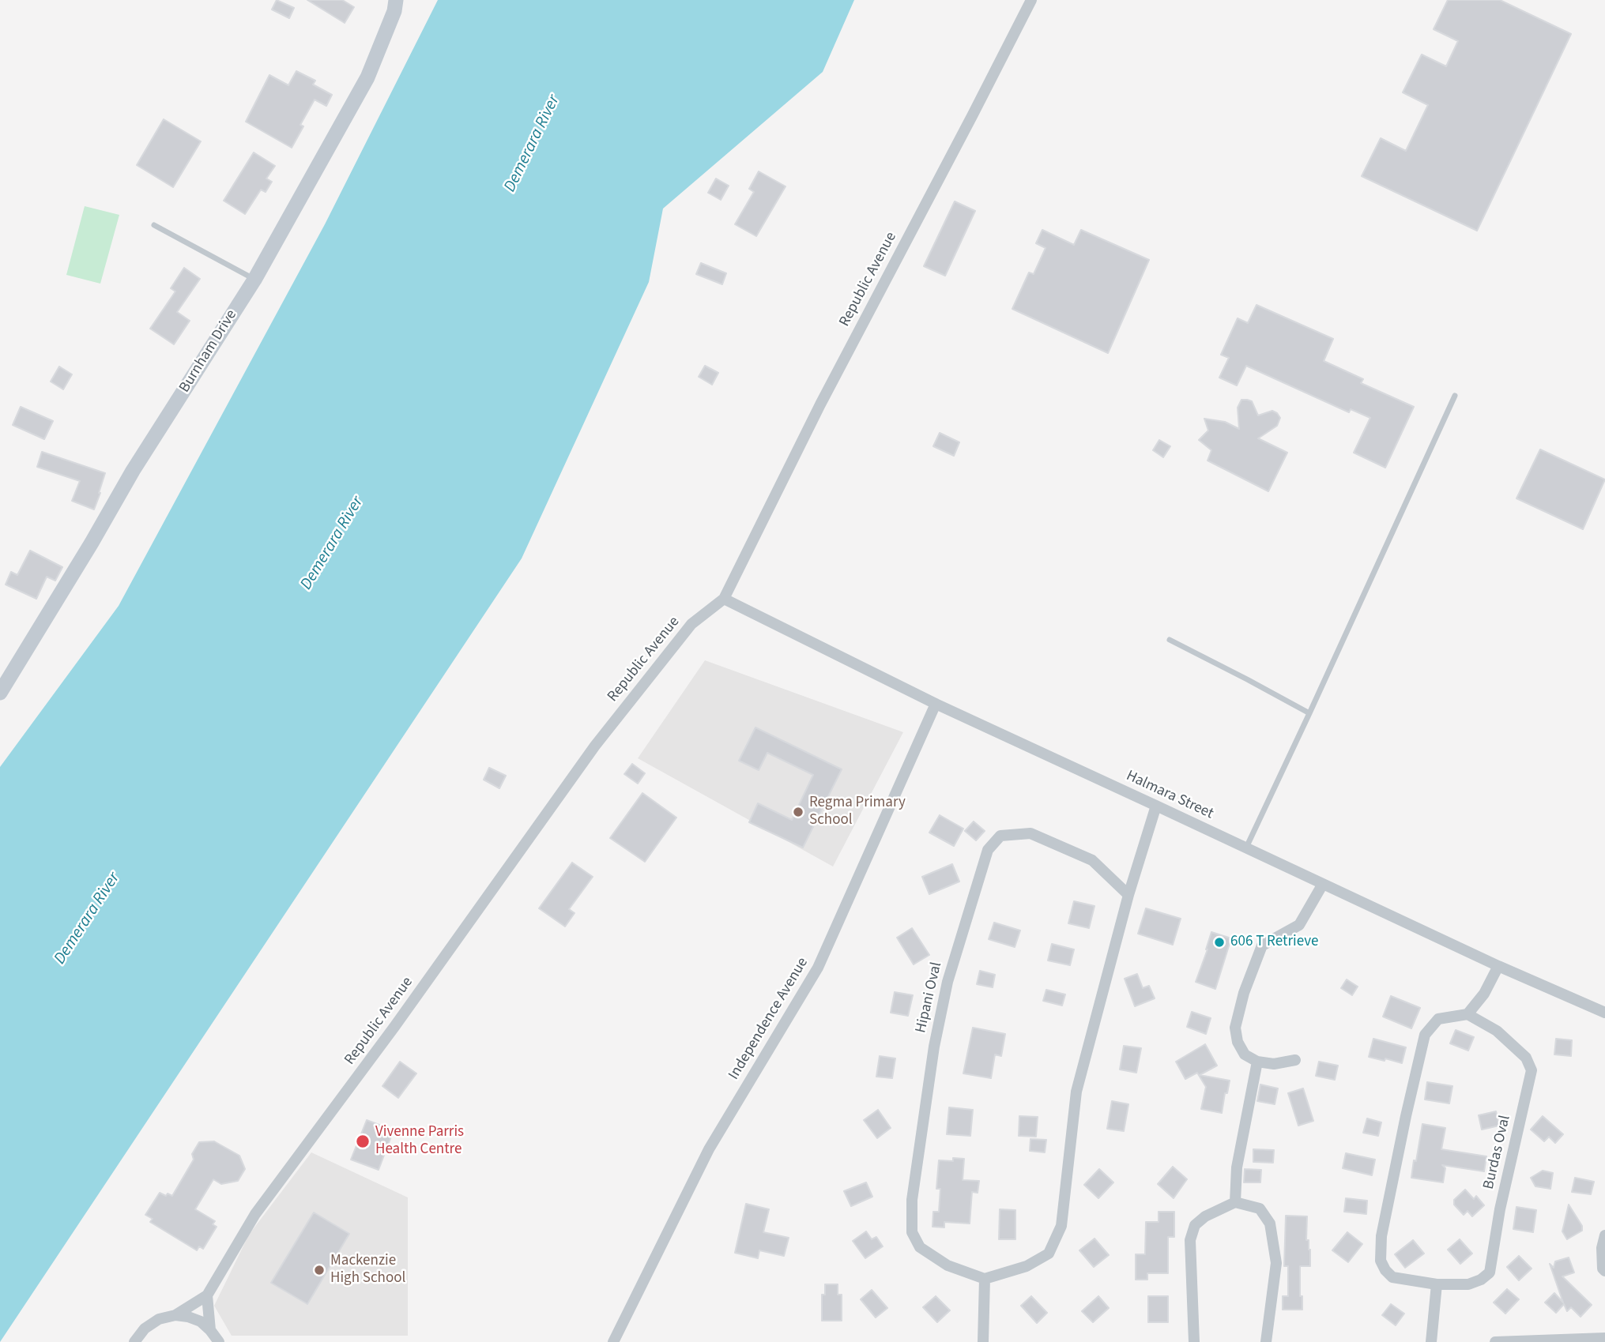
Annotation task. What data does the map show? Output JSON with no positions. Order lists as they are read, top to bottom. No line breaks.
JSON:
{"streets":{"street":["Republic Avenue","Burnham Drive","Halmara Street","Hipani Oval","Independence Avenue","Burdas Oval"]},"crossings":[["Republic Avenue","Halmara Street"],["Halmara Street","Independence Avenue"]],"water":["Demerara River"],"places":["Regma Primary School","606 T Retrieve","Vivenne Parris Health Centre","Mackenzie High School"]}
